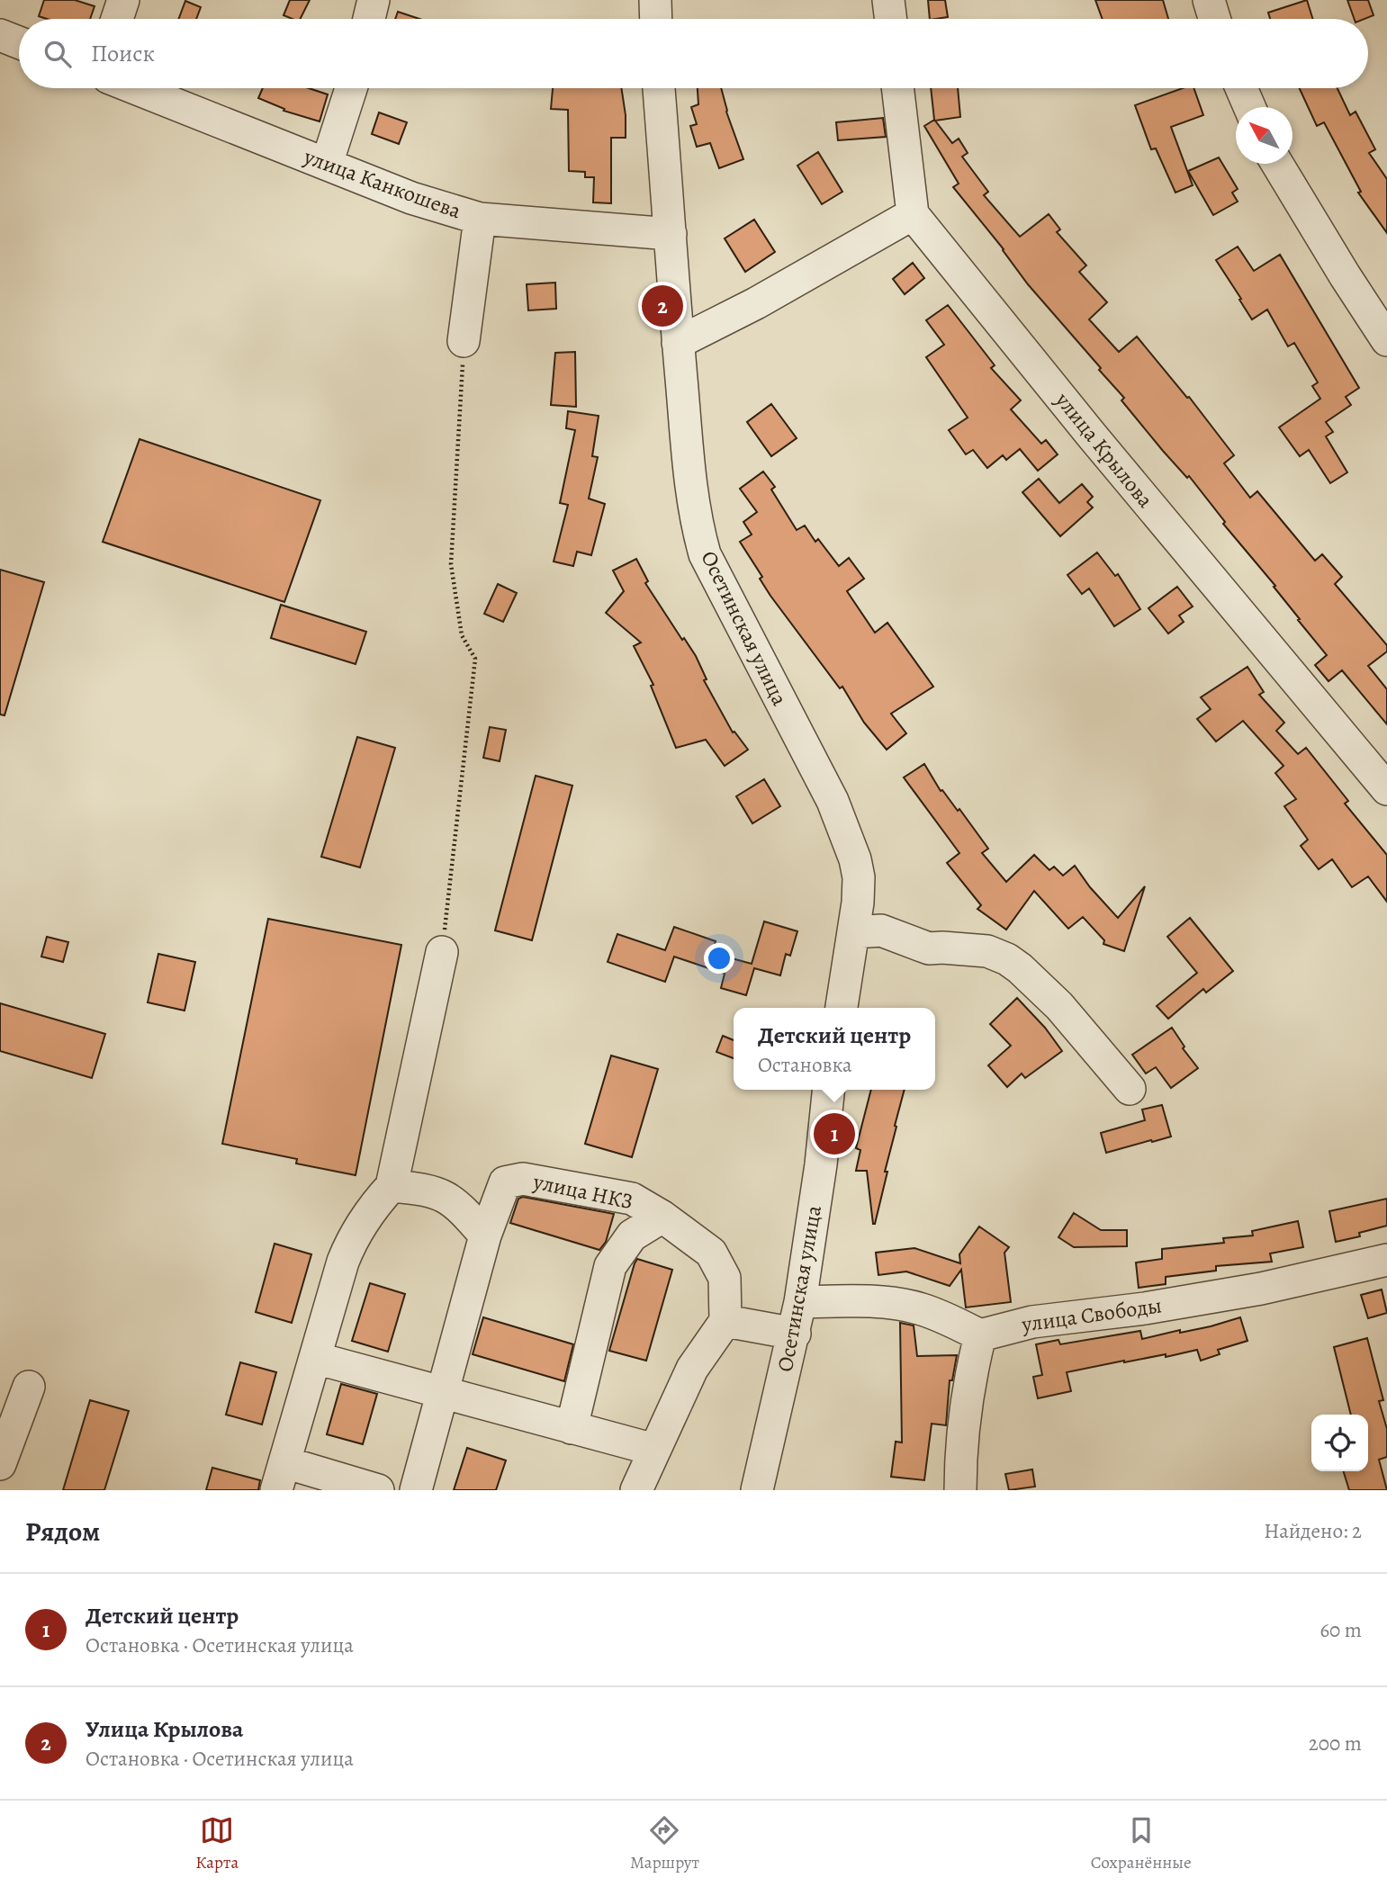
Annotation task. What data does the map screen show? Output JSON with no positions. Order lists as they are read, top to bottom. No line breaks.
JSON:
{"streets":{"street":["улица Канкошева","улица Крылова","Осетинская улица","улица НКЗ","улица Свободы"]},"crossings":[["улица Канкошева","Осетинская улица"]],"north":"top left","page":{"search":"Поиск","pins":["2","1"],"popup":["Детский центр","Остановка"],"heading":["Рядом","Найдено: 2"],"list":[{"mark":"1","name":"Детский центр","note":"Остановка · Осетинская улица","value":"60 m"},{"mark":"2","name":"Улица Крылова","note":"Остановка · Осетинская улица","value":"200 m"}],"nav":["Карта","Маршрут","Сохранённые"]}}
